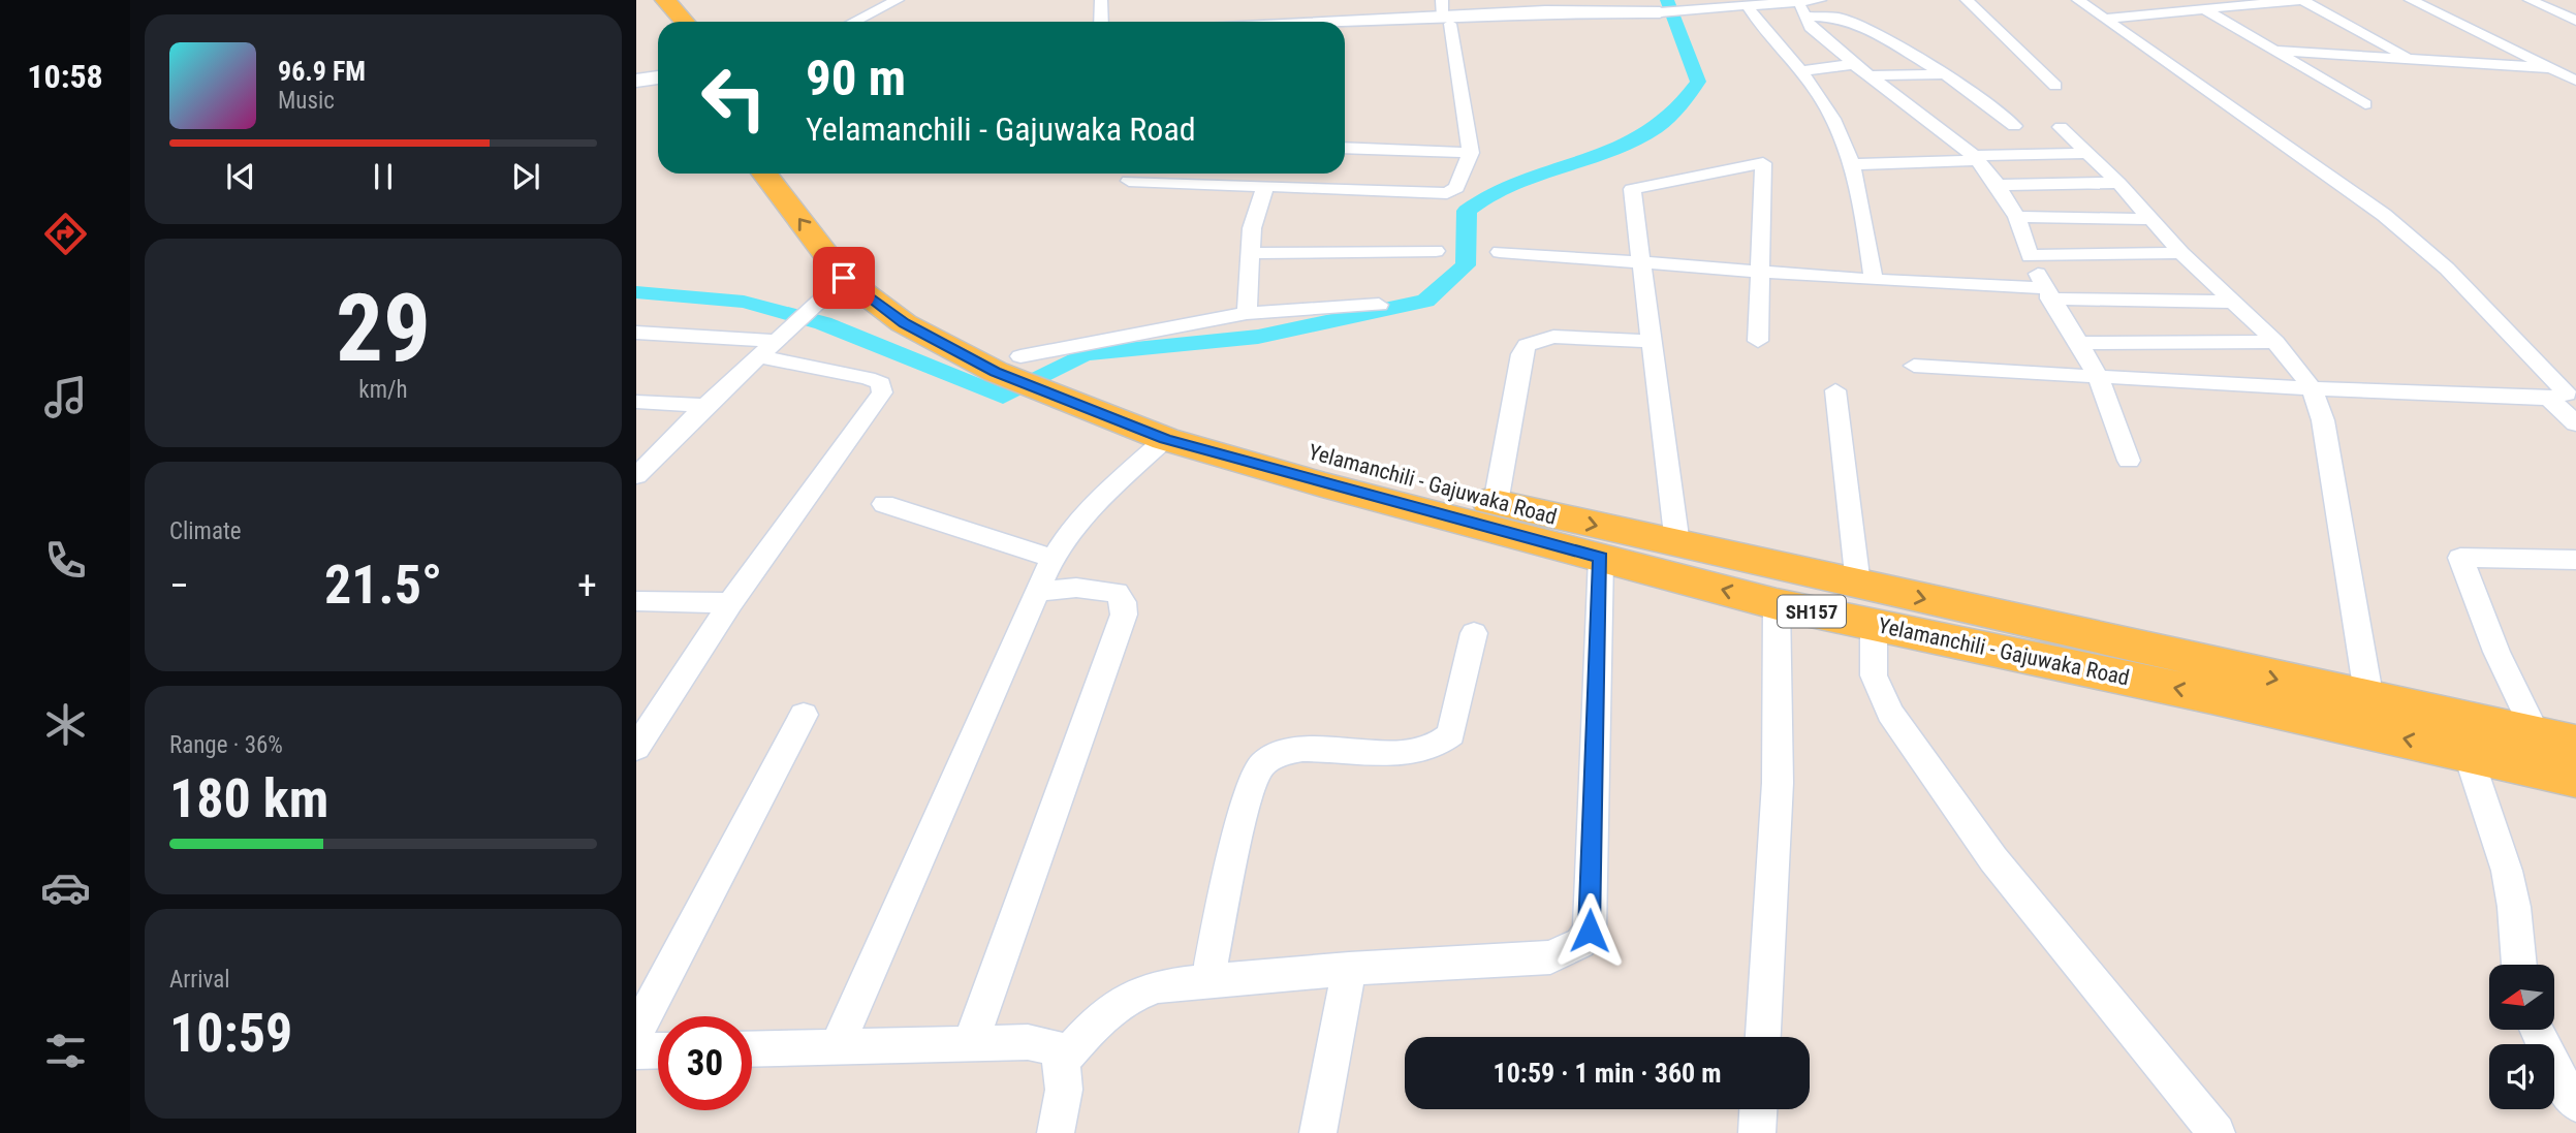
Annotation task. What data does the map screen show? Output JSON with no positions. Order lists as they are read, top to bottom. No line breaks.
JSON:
{"streets":{"main road":["Yelamanchili - Gajuwaka Road","SH157"]},"north":"left","page":{"tabs":"10:58","turn":["90 m","Yelamanchili - Gajuwaka Road"],"song":["96.9 FM","Music"],"tile":[["29","km/h"],"Climate",["Range · 36%","180 km"],["Arrival","10:59"]],"heat":["−","21.5°","+"],"limit":"30","trip":"10:59 · 1 min · 360 m"}}
